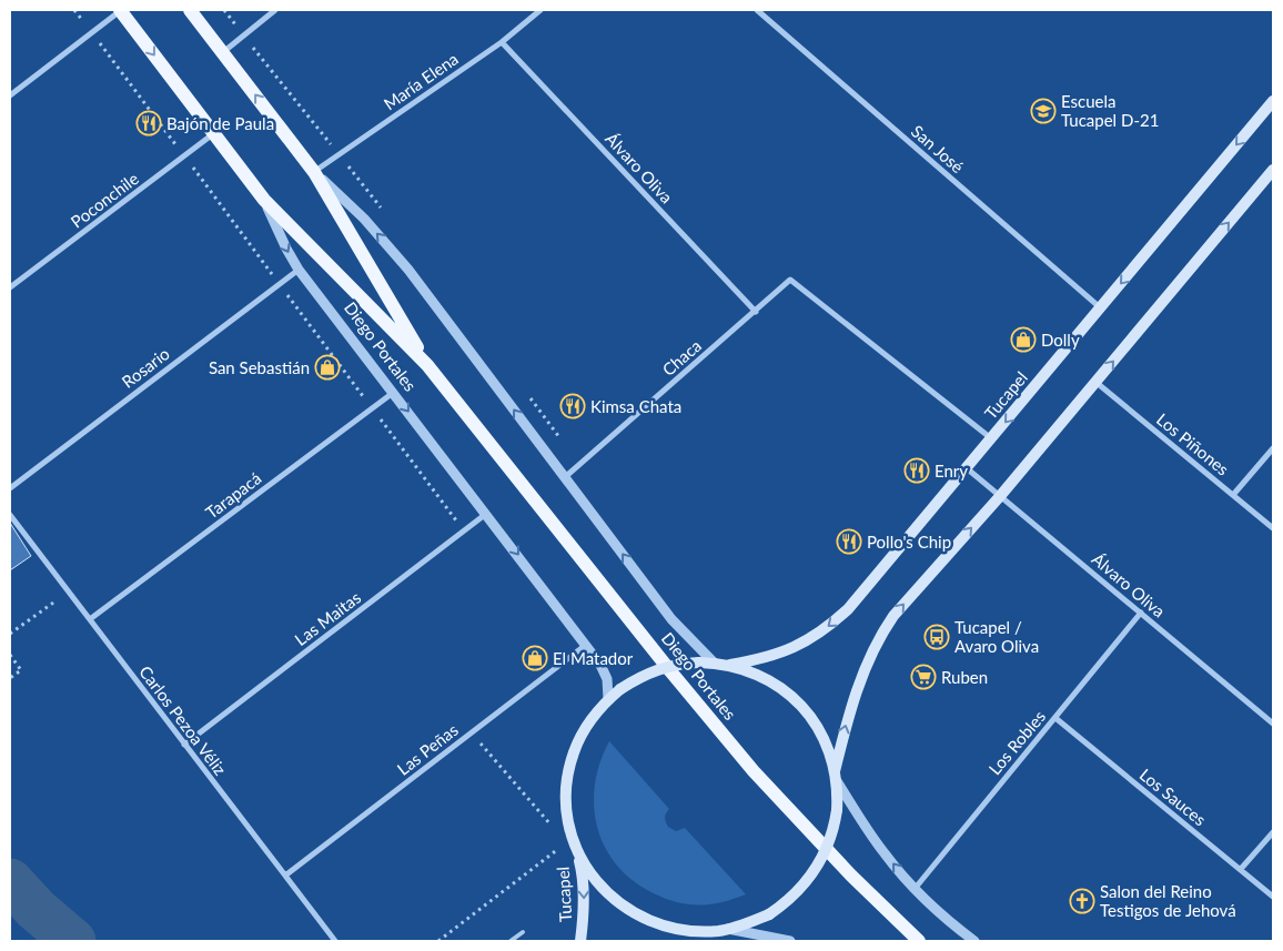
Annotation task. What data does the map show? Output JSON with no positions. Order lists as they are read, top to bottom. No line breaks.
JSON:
{"streets":{"main road":["Diego Portales","Tucapel"],"street":["María Elena","San José","Álvaro Oliva","Poconchile","Chaca","Rosario","Los Piñones","Tarapacá","Las Maitas","Carlos Pezoa Véliz","Los Robles","Las Peñas","Los Sauces"]},"crossings":[["María Elena","Álvaro Oliva"],["María Elena","Diego Portales"],["San José","Tucapel"],["Álvaro Oliva","Chaca"],["Álvaro Oliva","Tucapel"],["Álvaro Oliva","Los Robles"],["Diego Portales","Chaca"],["Diego Portales","Rosario"],["Diego Portales","Tarapacá"],["Diego Portales","Las Maitas"],["Diego Portales","Las Peñas"],["Chaca","Tucapel"],["Tarapacá","Carlos Pezoa Véliz"],["Las Maitas","Carlos Pezoa Véliz"],["Carlos Pezoa Véliz","Las Peñas"],["Los Robles","Los Sauces"]],"places":{"school or university":["Escuela Tucapel D-21"],"restaurant":["Bajón de Paula","Kimsa Chata","Enry","Pollo's Chip"],"shop":["Dolly","San Sebastián","El Matador"],"bus stop":["Tucapel / Avaro Oliva"],"supermarket":["Ruben"],"church":["Salon del Reino Testigos de Jehová"]}}
